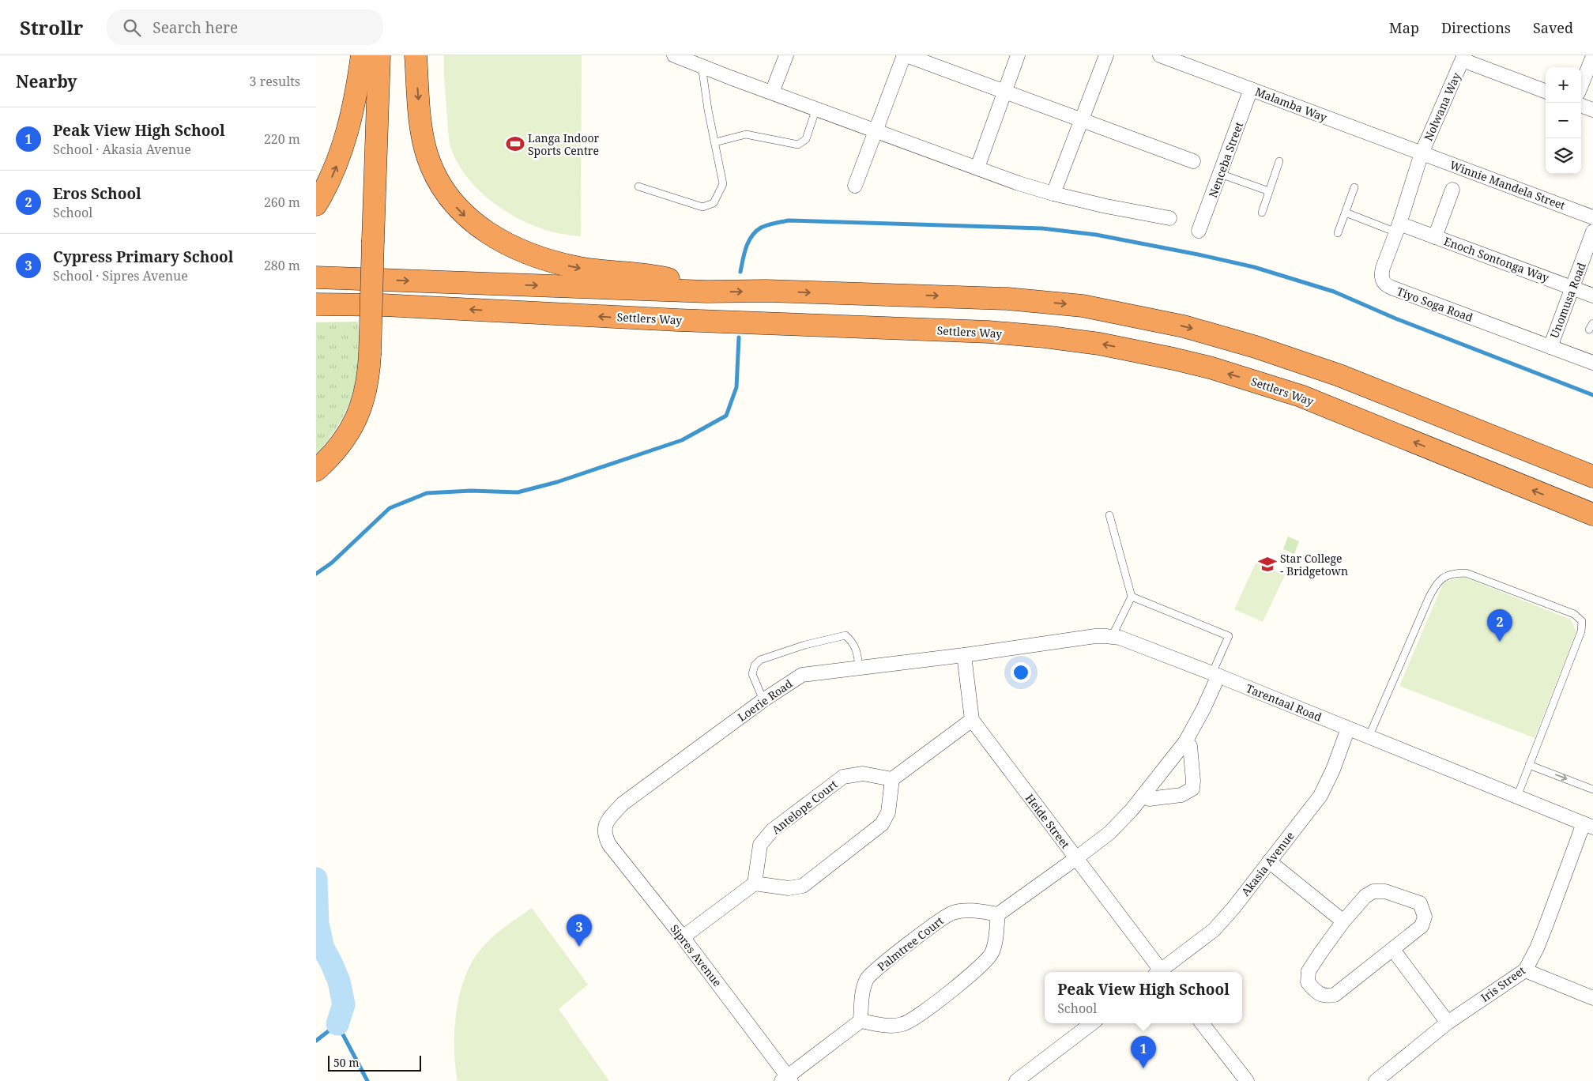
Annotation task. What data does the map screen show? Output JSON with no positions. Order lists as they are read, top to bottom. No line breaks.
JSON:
{"streets":{"highway":["Settlers Way"],"street":["Malamba Way","Nolwana Way","Nenceba Street","Winnie Mandela Street","Enoch Sontonga Way","Unomusa Road","Tiyo Soga Road","Loerie Road","Tarentaal Road","Antelope Court","Heide Street","Akasia Avenue","Palmtree Court","Sipres Avenue","Iris Street"]},"crossings":[["Malamba Way","Nolwana Way"],["Malamba Way","Nenceba Street"],["Malamba Way","Winnie Mandela Street"],["Malamba Way","Tiyo Soga Road"],["Nolwana Way","Winnie Mandela Street"],["Nolwana Way","Tiyo Soga Road"],["Winnie Mandela Street","Tiyo Soga Road"],["Enoch Sontonga Way","Unomusa Road"],["Enoch Sontonga Way","Tiyo Soga Road"],["Unomusa Road","Tiyo Soga Road"],["Loerie Road","Tarentaal Road"],["Loerie Road","Heide Street"],["Loerie Road","Sipres Avenue"],["Tarentaal Road","Heide Street"],["Tarentaal Road","Akasia Avenue"],["Tarentaal Road","Iris Street"]],"places":{"sports":["Langa Indoor Sports Centre"],"school or university":["Star College - Bridgetown"]},"scale_bar":"50 m","page":{"header":"Strollr","search":"Search here","nav":["Map","Directions","Saved"],"heading":["Nearby","3 results"],"map_buttons":["+","−"],"list":[{"mark":"1","name":"Peak View High School","note":"School · Akasia Avenue","value":"220 m"},{"mark":"2","name":"Eros School","note":"School","value":"260 m"},{"mark":"3","name":"Cypress Primary School","note":"School · Sipres Avenue","value":"280 m"}],"pins":["2","3","1"],"popup":["Peak View High School","School"],"scale":"50 m"}}
